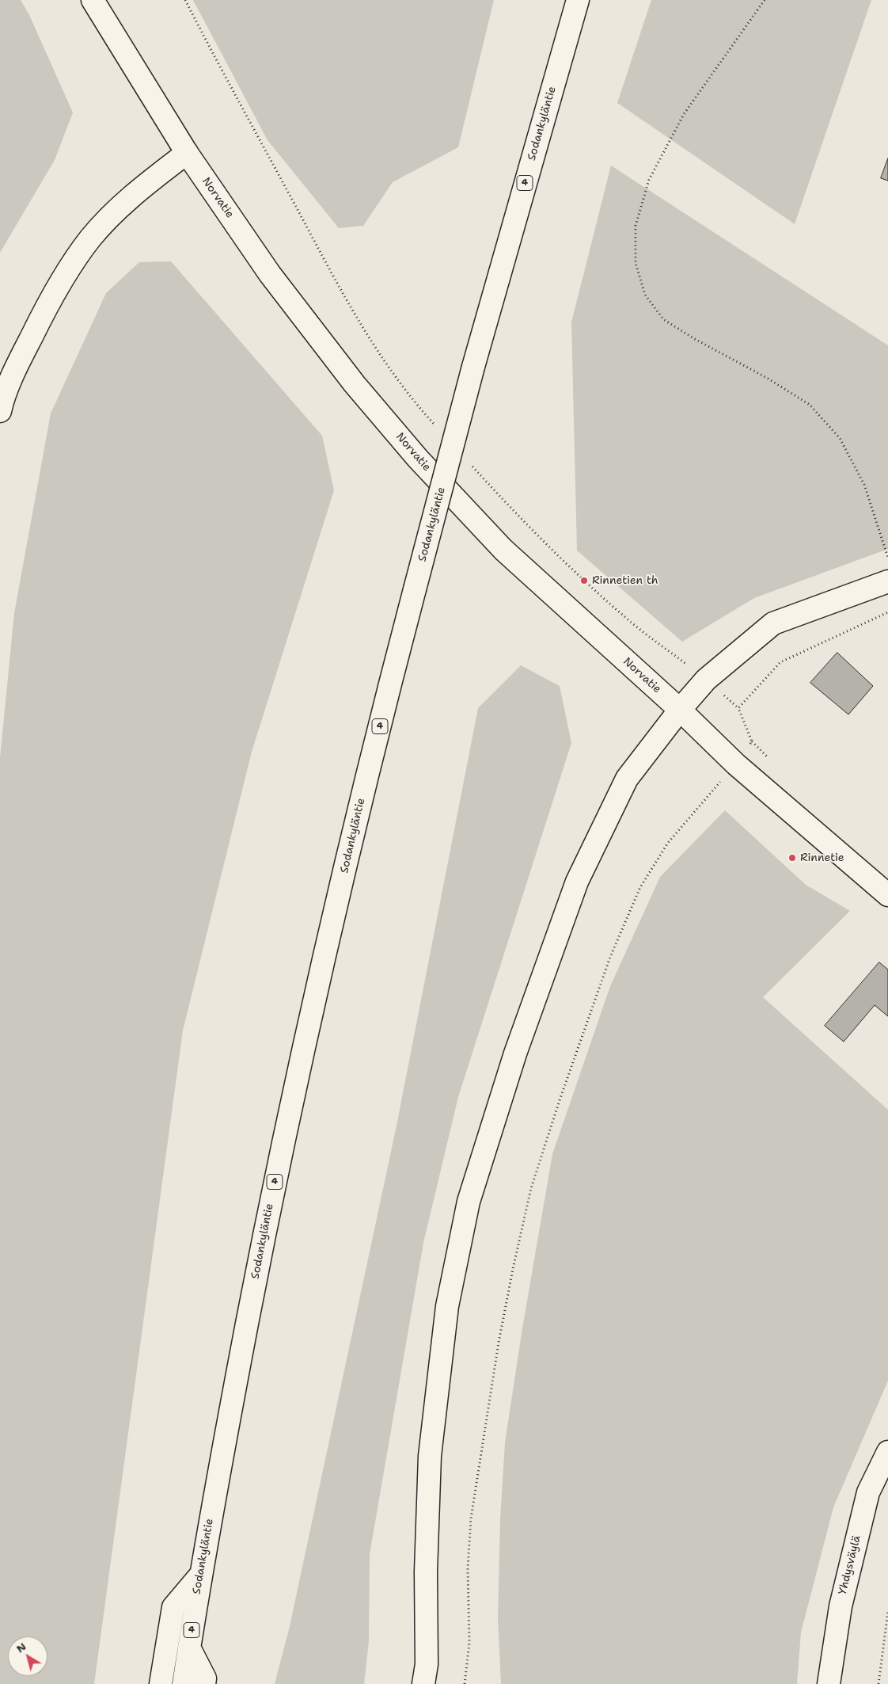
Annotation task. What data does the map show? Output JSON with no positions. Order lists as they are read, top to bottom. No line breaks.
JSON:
{"streets":{"main road":["Sodankyläntie","4","Norvatie","Yhdysväylä"]},"places":["Rinnetien th","Rinnetie"],"north":"top left"}
